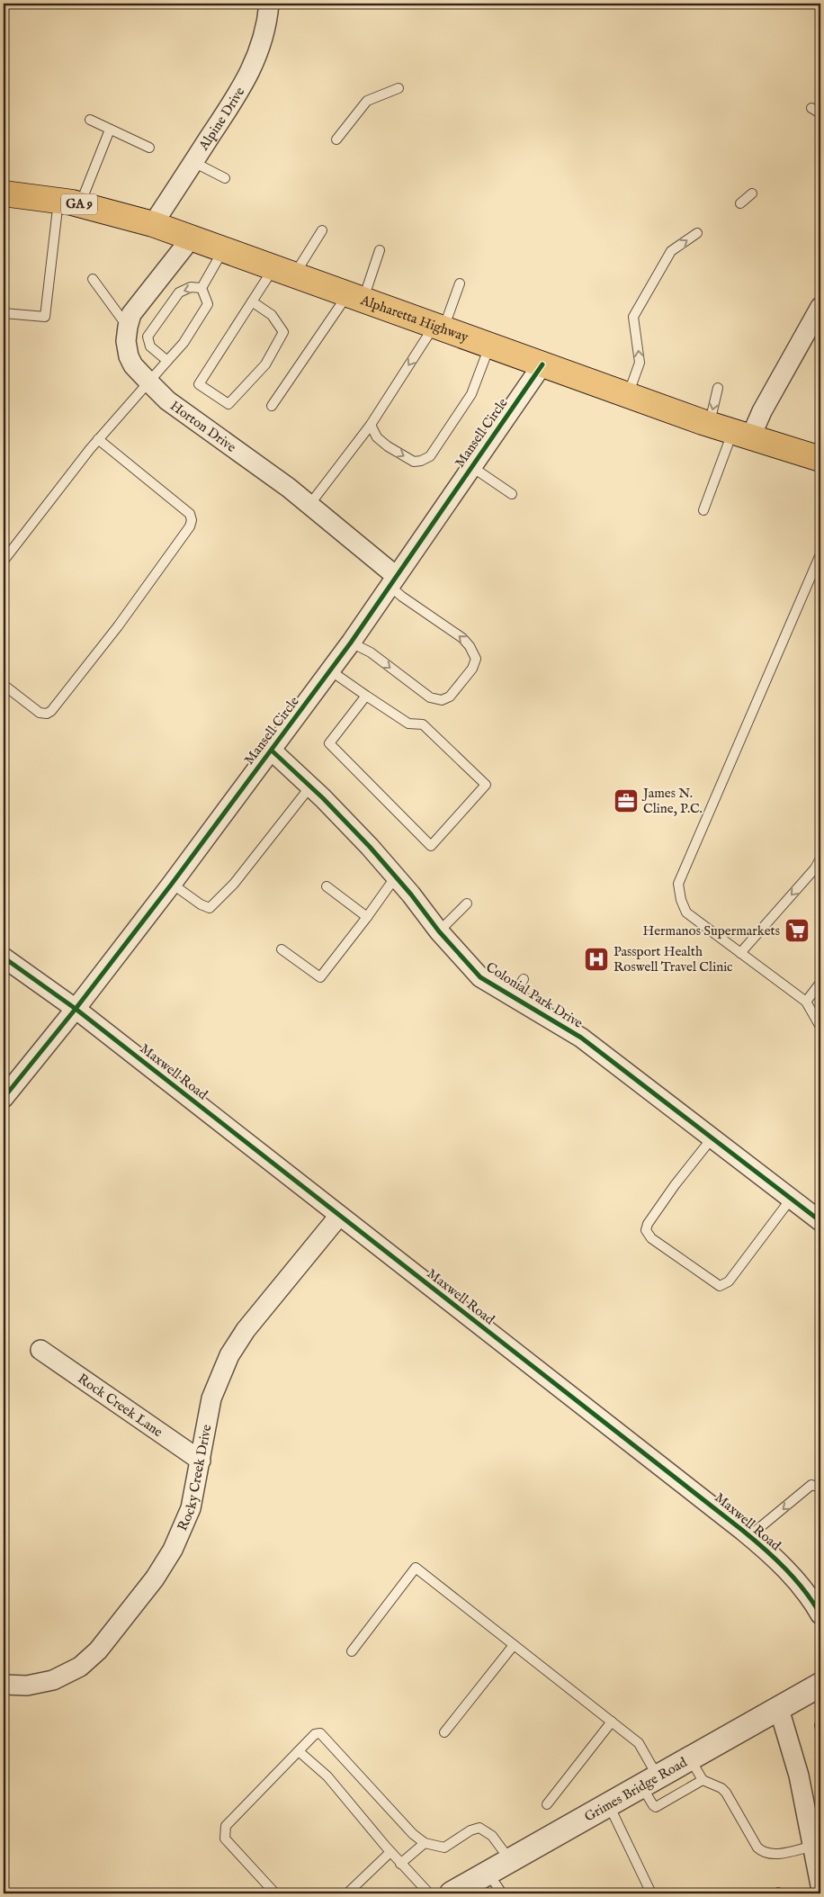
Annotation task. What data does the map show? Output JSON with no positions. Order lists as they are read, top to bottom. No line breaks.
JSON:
{"streets":{"highway":["GA 9","Alpharetta Highway"],"street":["Alpine Drive","Horton Drive","Mansell Circle","Colonial Park Drive","Maxwell Road","Rock Creek Lane","Rocky Creek Drive","Grimes Bridge Road"]},"crossings":[["Alpine Drive","Alpharetta Highway"],["Alpharetta Highway","Horton Drive"],["Alpharetta Highway","Mansell Circle"],["Horton Drive","Mansell Circle"],["Mansell Circle","Colonial Park Drive"],["Mansell Circle","Maxwell Road"],["Maxwell Road","Rocky Creek Drive"],["Rock Creek Lane","Rocky Creek Drive"]],"places":{"office":["James N. Cline, P.C."],"supermarket":["Hermanos Supermarkets"],"hospital":["Passport Health Roswell Travel Clinic"]}}
